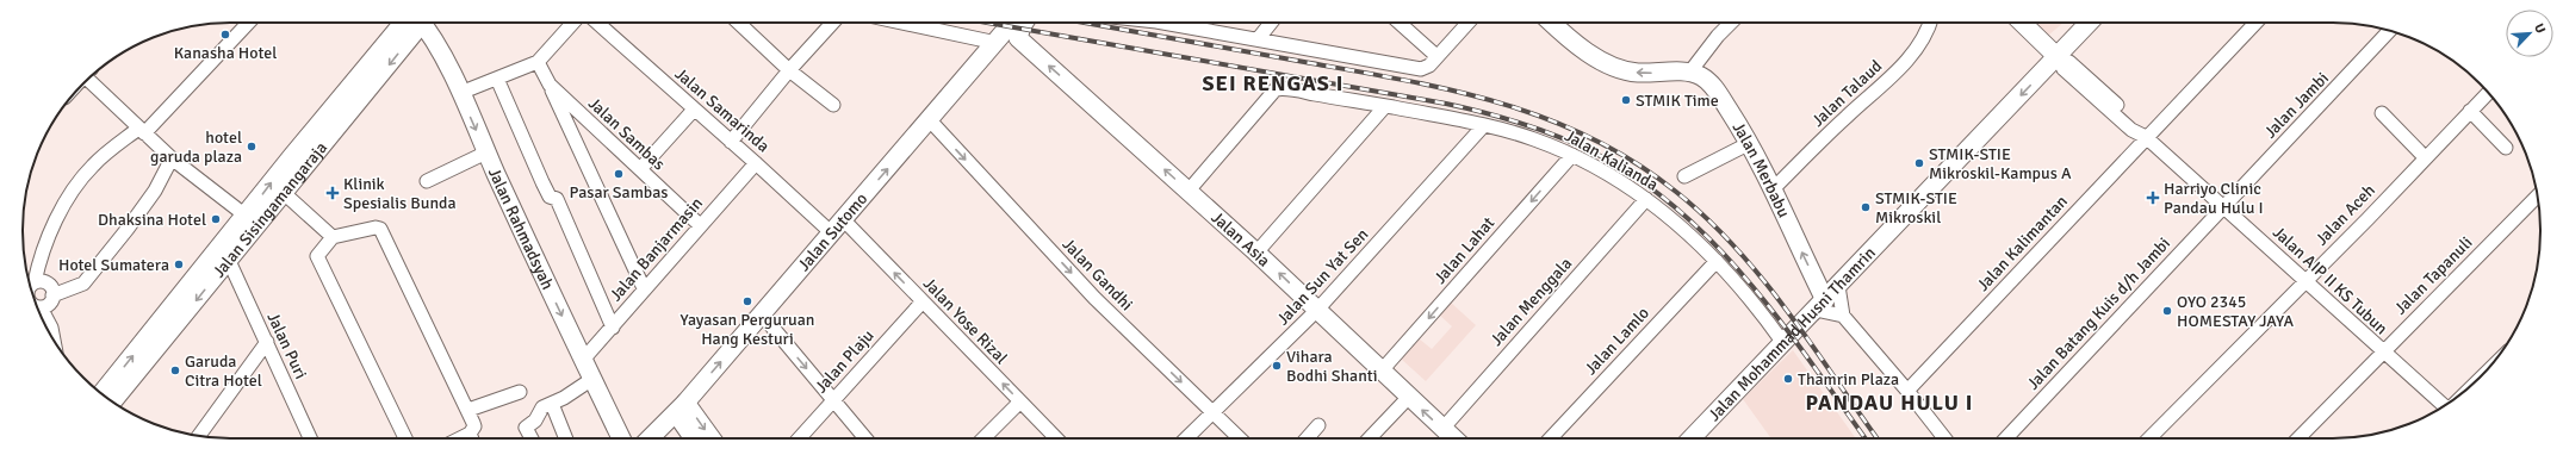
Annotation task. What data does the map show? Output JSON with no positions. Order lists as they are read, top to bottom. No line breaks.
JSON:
{"streets":{"main road":["Jalan Merbabu","Jalan Sisingamangaraja","Jalan Rahmadsyah","Jalan Sutomo","Jalan Asia","Jalan Mohammad Husni Thamrin"],"street":["Jalan Talaud","Jalan Jambi","Jalan Samarinda","Jalan Sambas","Jalan Kalianda","Jalan Aceh","Jalan Kalimantan","Jalan Banjarmasin","Jalan Lahat","Jalan Gandhi","Jalan Tapanuli","Jalan Sun Yat Sen","Jalan AIP II KS Tubun","Jalan Menggala","Jalan Batang Kuis d/h Jambi","Jalan Yose Rizal","Jalan Lamlo","Jalan Puri","Jalan Plaju"]},"crossings":[["Jalan Talaud","Jalan Merbabu"],["Jalan Jambi","Jalan AIP II KS Tubun"],["Jalan Jambi","Jalan Batang Kuis d/h Jambi"],["Jalan Samarinda","Jalan Sutomo"],["Jalan Samarinda","Jalan Banjarmasin"],["Jalan Samarinda","Jalan Yose Rizal"],["Jalan Sambas","Jalan Banjarmasin"],["Jalan Kalianda","Jalan Asia"],["Jalan Kalianda","Jalan Lahat"],["Jalan Kalianda","Jalan Sun Yat Sen"],["Jalan Kalianda","Jalan Menggala"],["Jalan Kalianda","Jalan Mohammad Husni Thamrin"],["Jalan Kalianda","Jalan Lamlo"],["Jalan Merbabu","Jalan Mohammad Husni Thamrin"],["Jalan Sisingamangaraja","Jalan Puri"],["Jalan Aceh","Jalan AIP II KS Tubun"],["Jalan Rahmadsyah","Jalan Banjarmasin"],["Jalan Sutomo","Jalan Gandhi"],["Jalan Sutomo","Jalan Yose Rizal"],["Jalan Asia","Jalan Lahat"],["Jalan Asia","Jalan Sun Yat Sen"],["Jalan Asia","Jalan Menggala"],["Jalan Kalimantan","Jalan AIP II KS Tubun"],["Jalan Gandhi","Jalan Sun Yat Sen"],["Jalan Tapanuli","Jalan AIP II KS Tubun"],["Jalan AIP II KS Tubun","Jalan Batang Kuis d/h Jambi"],["Jalan AIP II KS Tubun","Jalan Mohammad Husni Thamrin"],["Jalan Yose Rizal","Jalan Plaju"]],"one_way":["Jalan Merbabu","Jalan Rahmadsyah","Jalan Sutomo","Jalan Asia","Jalan Lahat","Jalan Gandhi","Jalan Yose Rizal","Jalan Mohammad Husni Thamrin"],"districts":["SEI RENGAS I","PANDAU HULU I"],"places":{"other":["Kanasha Hotel","STMIK Time","hotel garuda plaza","STMIK-STIE Mikroskil-Kampus A","Pasar Sambas","STMIK-STIE Mikroskil","Dhaksina Hotel","Hotel Sumatera","Yayasan Perguruan Hang Kesturi","OYO 2345 HOMESTAY JAYA","Vihara Bodhi Shanti","Garuda Citra Hotel","Thamrin Plaza"],"health":["Klinik Spesialis Bunda","Harriyo Clinic Pandau Hulu I"]},"north":"top right"}
